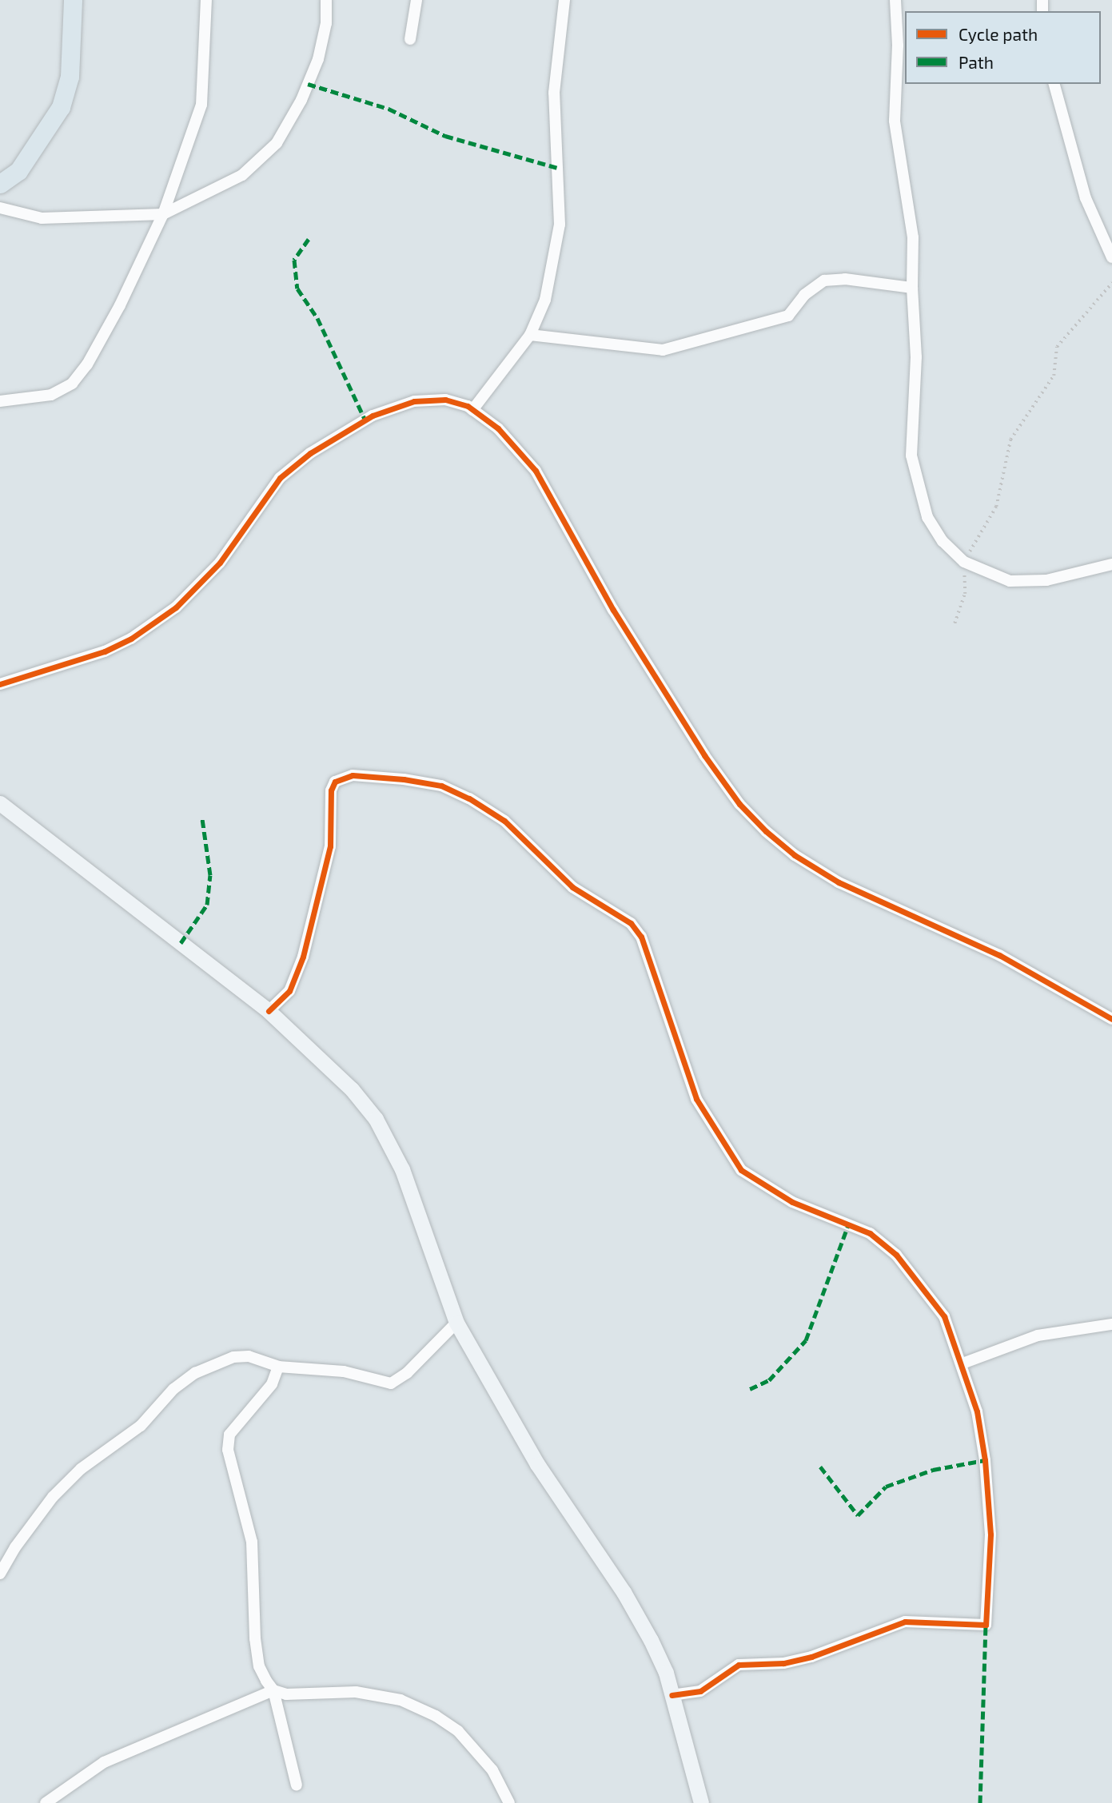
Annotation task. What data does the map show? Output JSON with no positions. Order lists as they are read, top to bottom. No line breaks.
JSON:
{"legend":["Cycle path","Path"]}
